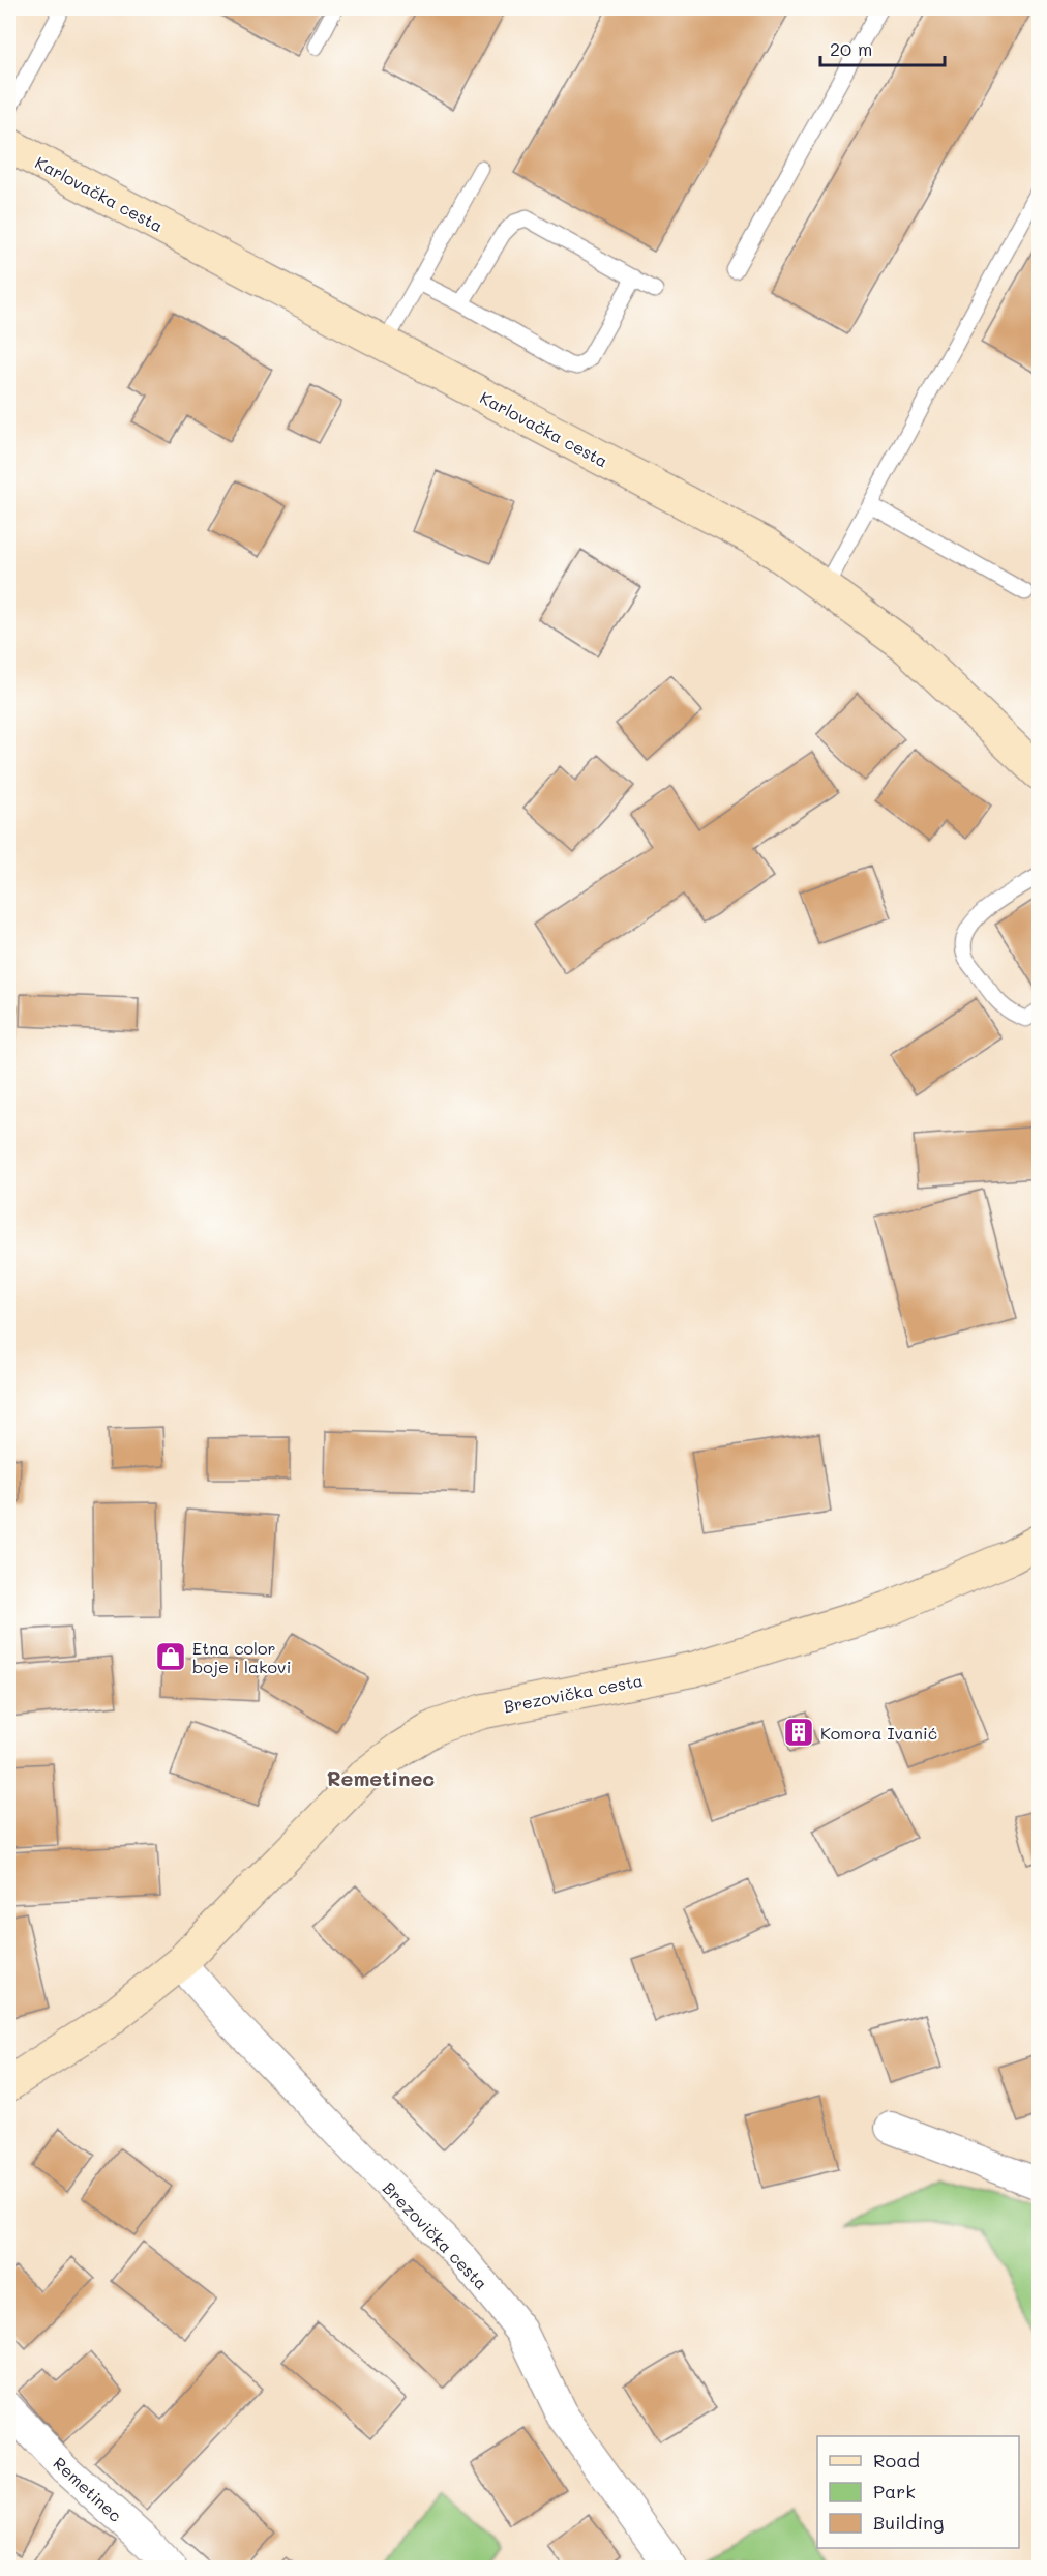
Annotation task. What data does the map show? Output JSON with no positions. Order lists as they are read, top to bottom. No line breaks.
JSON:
{"streets":{"street":["Karlovačka cesta","Brezovička cesta","Remetinec"]},"districts":["Remetinec"],"places":{"shop":["Etna color boje i lakovi"],"building":["Komora Ivanić"]},"legend":["Road","Park","Building"],"scale_bar":"20 m"}
